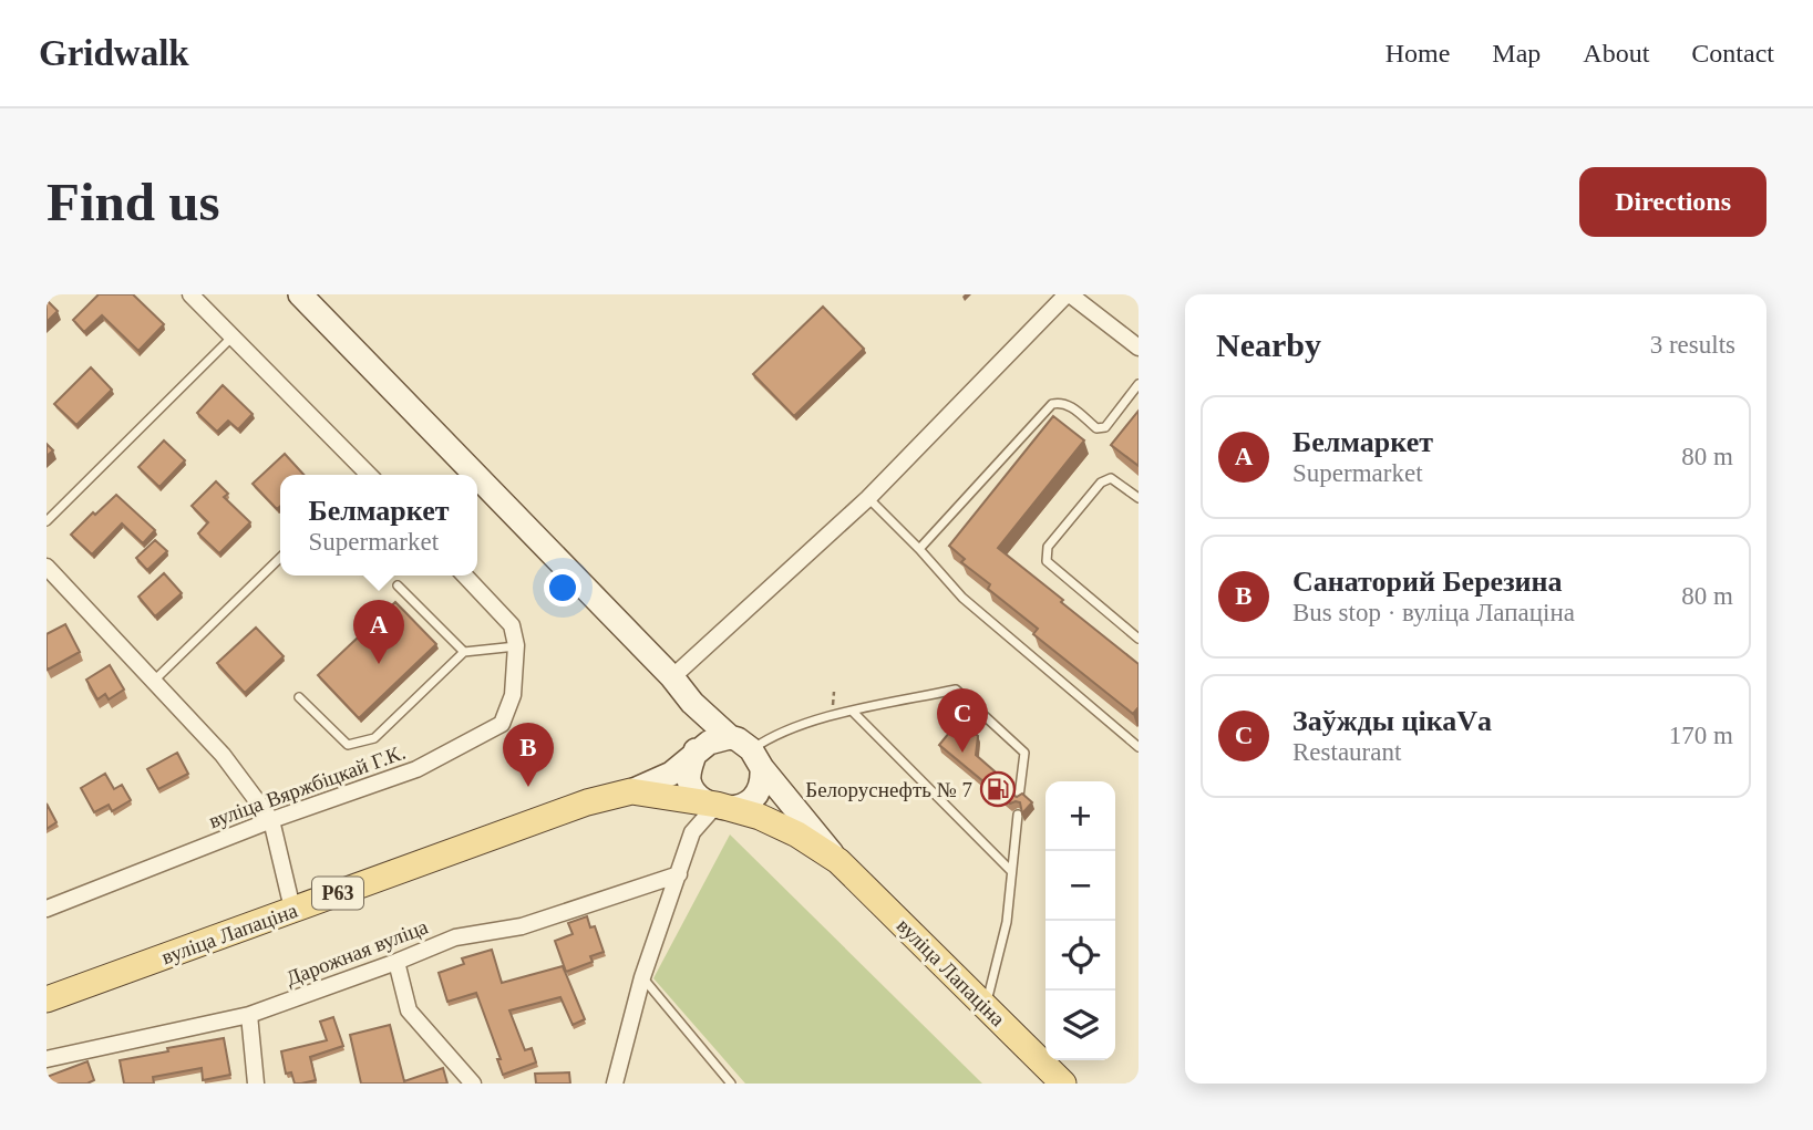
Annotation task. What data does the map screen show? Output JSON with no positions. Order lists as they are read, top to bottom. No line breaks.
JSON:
{"streets":{"main road":["Р63","вуліца Лапаціна"],"street":["вуліца Вяржбіцкай Г.К.","Дарожная вуліца"]},"places":{"fuel station":["Белоруснефть № 7"]},"page":{"header":"Gridwalk","nav":["Home","Map","About","Contact"],"buttons":"Directions","title":"Find us","heading":["Nearby","3 results"],"list":[{"mark":"A","name":"Белмаркет","note":"Supermarket","value":"80 m"},{"mark":"B","name":"Санаторий Березина","note":"Bus stop · вуліца Лапаціна","value":"80 m"},{"mark":"C","name":"Заўжды цікаVа","note":"Restaurant","value":"170 m"}],"popup":["Белмаркет","Supermarket"],"pins":["A","C","B"],"map_buttons":["+","−"]}}
